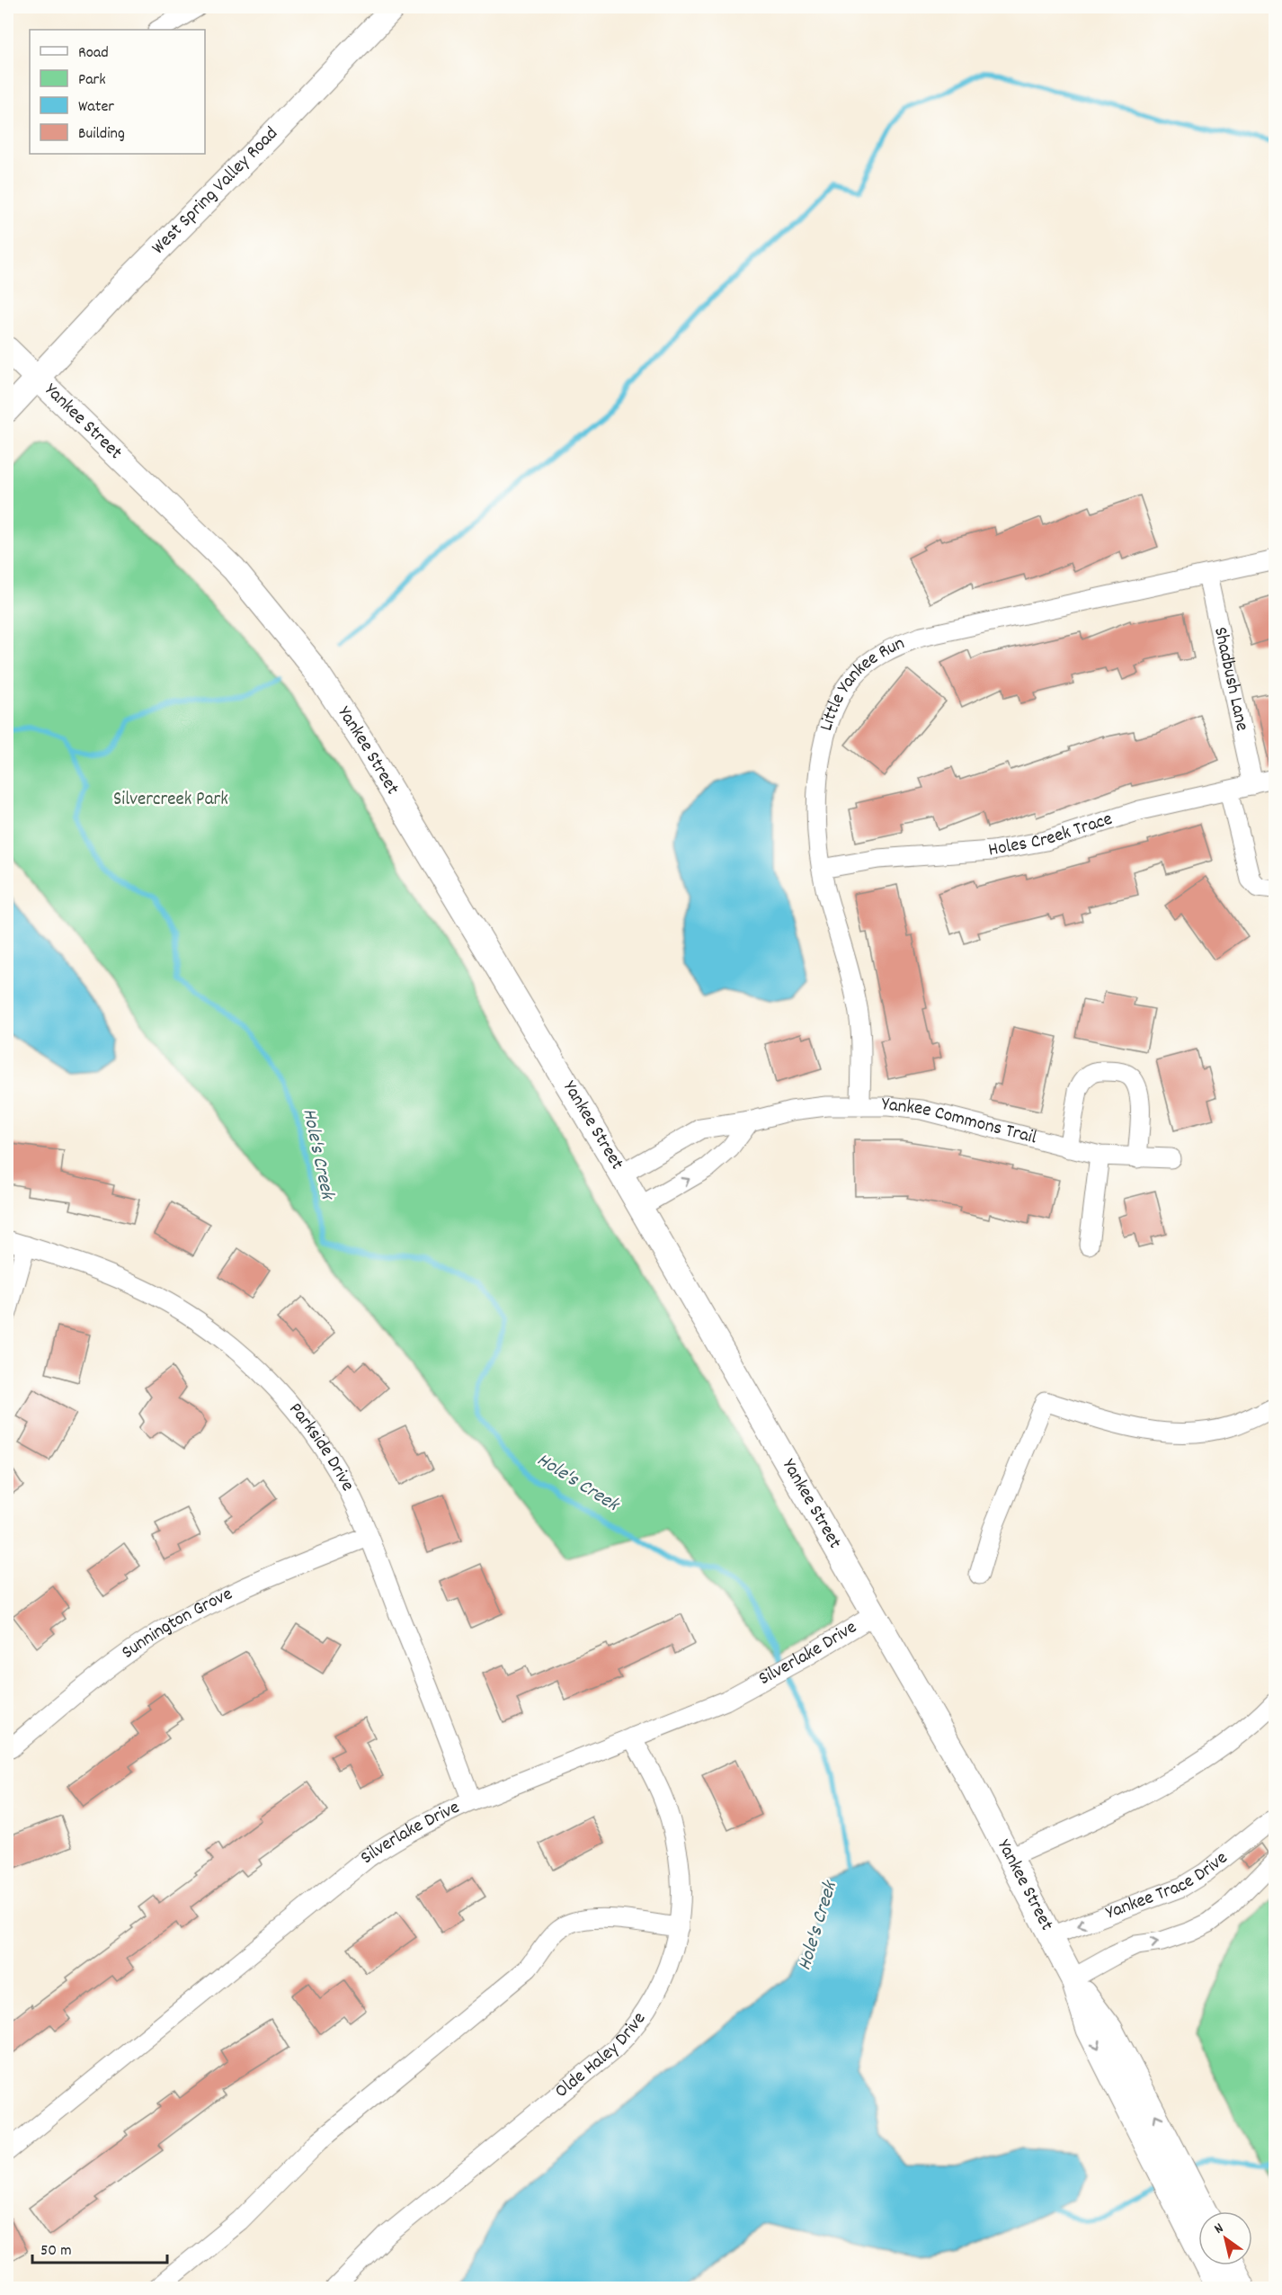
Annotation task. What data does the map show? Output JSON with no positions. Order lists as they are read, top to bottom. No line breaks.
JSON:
{"streets":{"street":["West Spring Valley Road","Yankee Street","Shadbush Lane","Little Yankee Run","Holes Creek Trace","Yankee Commons Trail","Parkside Drive","Sunnington Grove","Silverlake Drive","Yankee Trace Drive","Olde Haley Drive"]},"crossings":[["West Spring Valley Road","Yankee Street"],["Yankee Street","Yankee Commons Trail"],["Yankee Street","Silverlake Drive"],["Yankee Street","Yankee Trace Drive"],["Shadbush Lane","Little Yankee Run"],["Shadbush Lane","Holes Creek Trace"],["Little Yankee Run","Holes Creek Trace"],["Little Yankee Run","Yankee Commons Trail"],["Parkside Drive","Sunnington Grove"],["Parkside Drive","Silverlake Drive"],["Silverlake Drive","Olde Haley Drive"]],"water":["Hole's Creek"],"parks":["Silvercreek Park"],"legend":["Road","Park","Water","Building"],"scale_bar":"50 m","north":"top left"}
